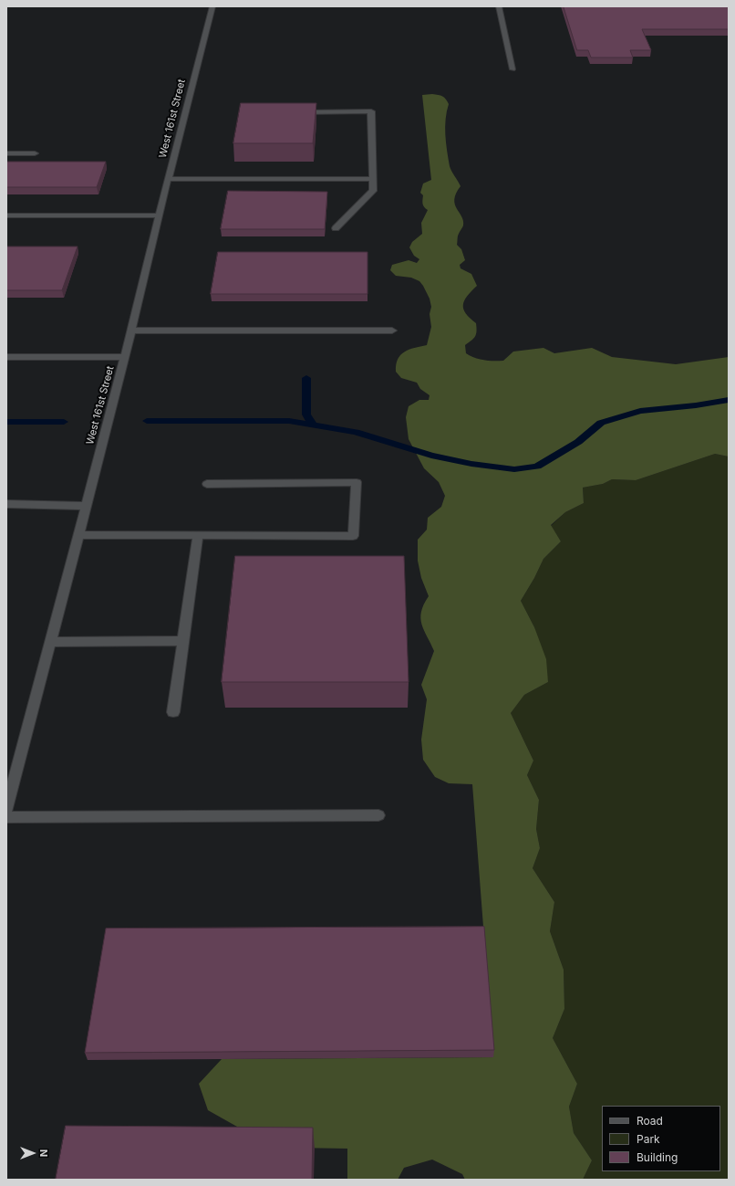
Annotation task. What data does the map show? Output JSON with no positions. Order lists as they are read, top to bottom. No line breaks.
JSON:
{"streets":{"street":["West 161st Street"]},"legend":["Road","Park","Building"],"north":"right"}
